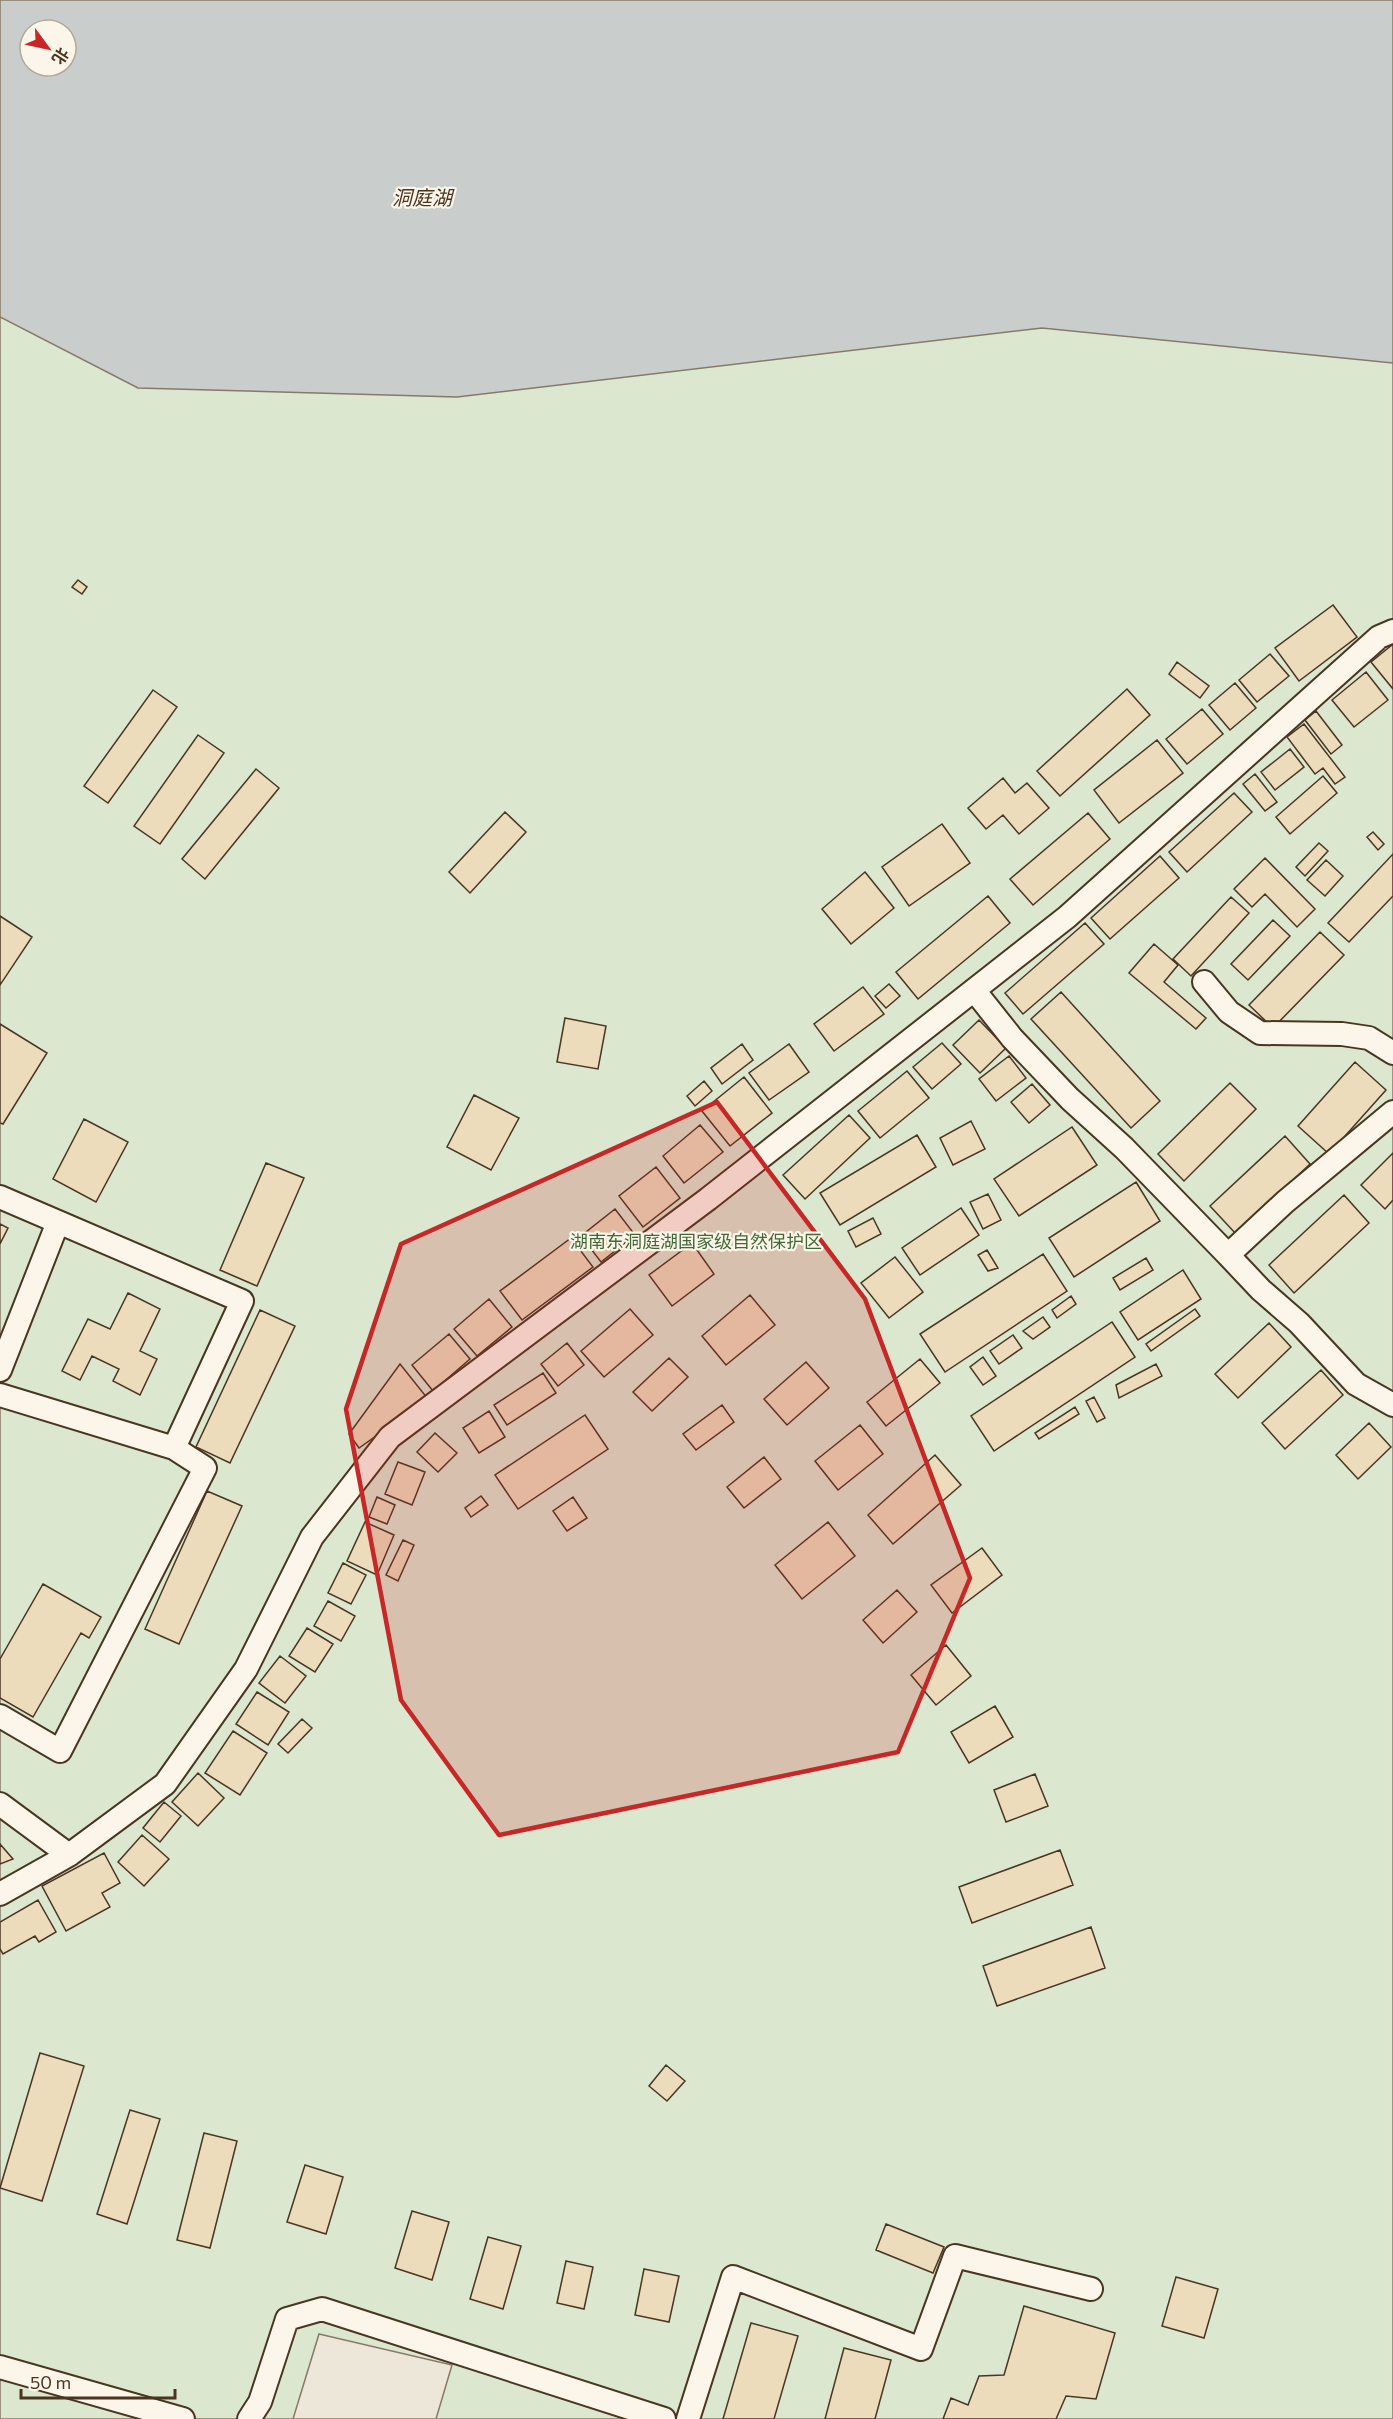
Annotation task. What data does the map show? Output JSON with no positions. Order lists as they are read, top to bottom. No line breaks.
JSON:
{"water":["洞庭湖"],"parks":["湖南东洞庭湖国家级自然保护区"],"scale_bar":"50 m","north":"bottom right"}
